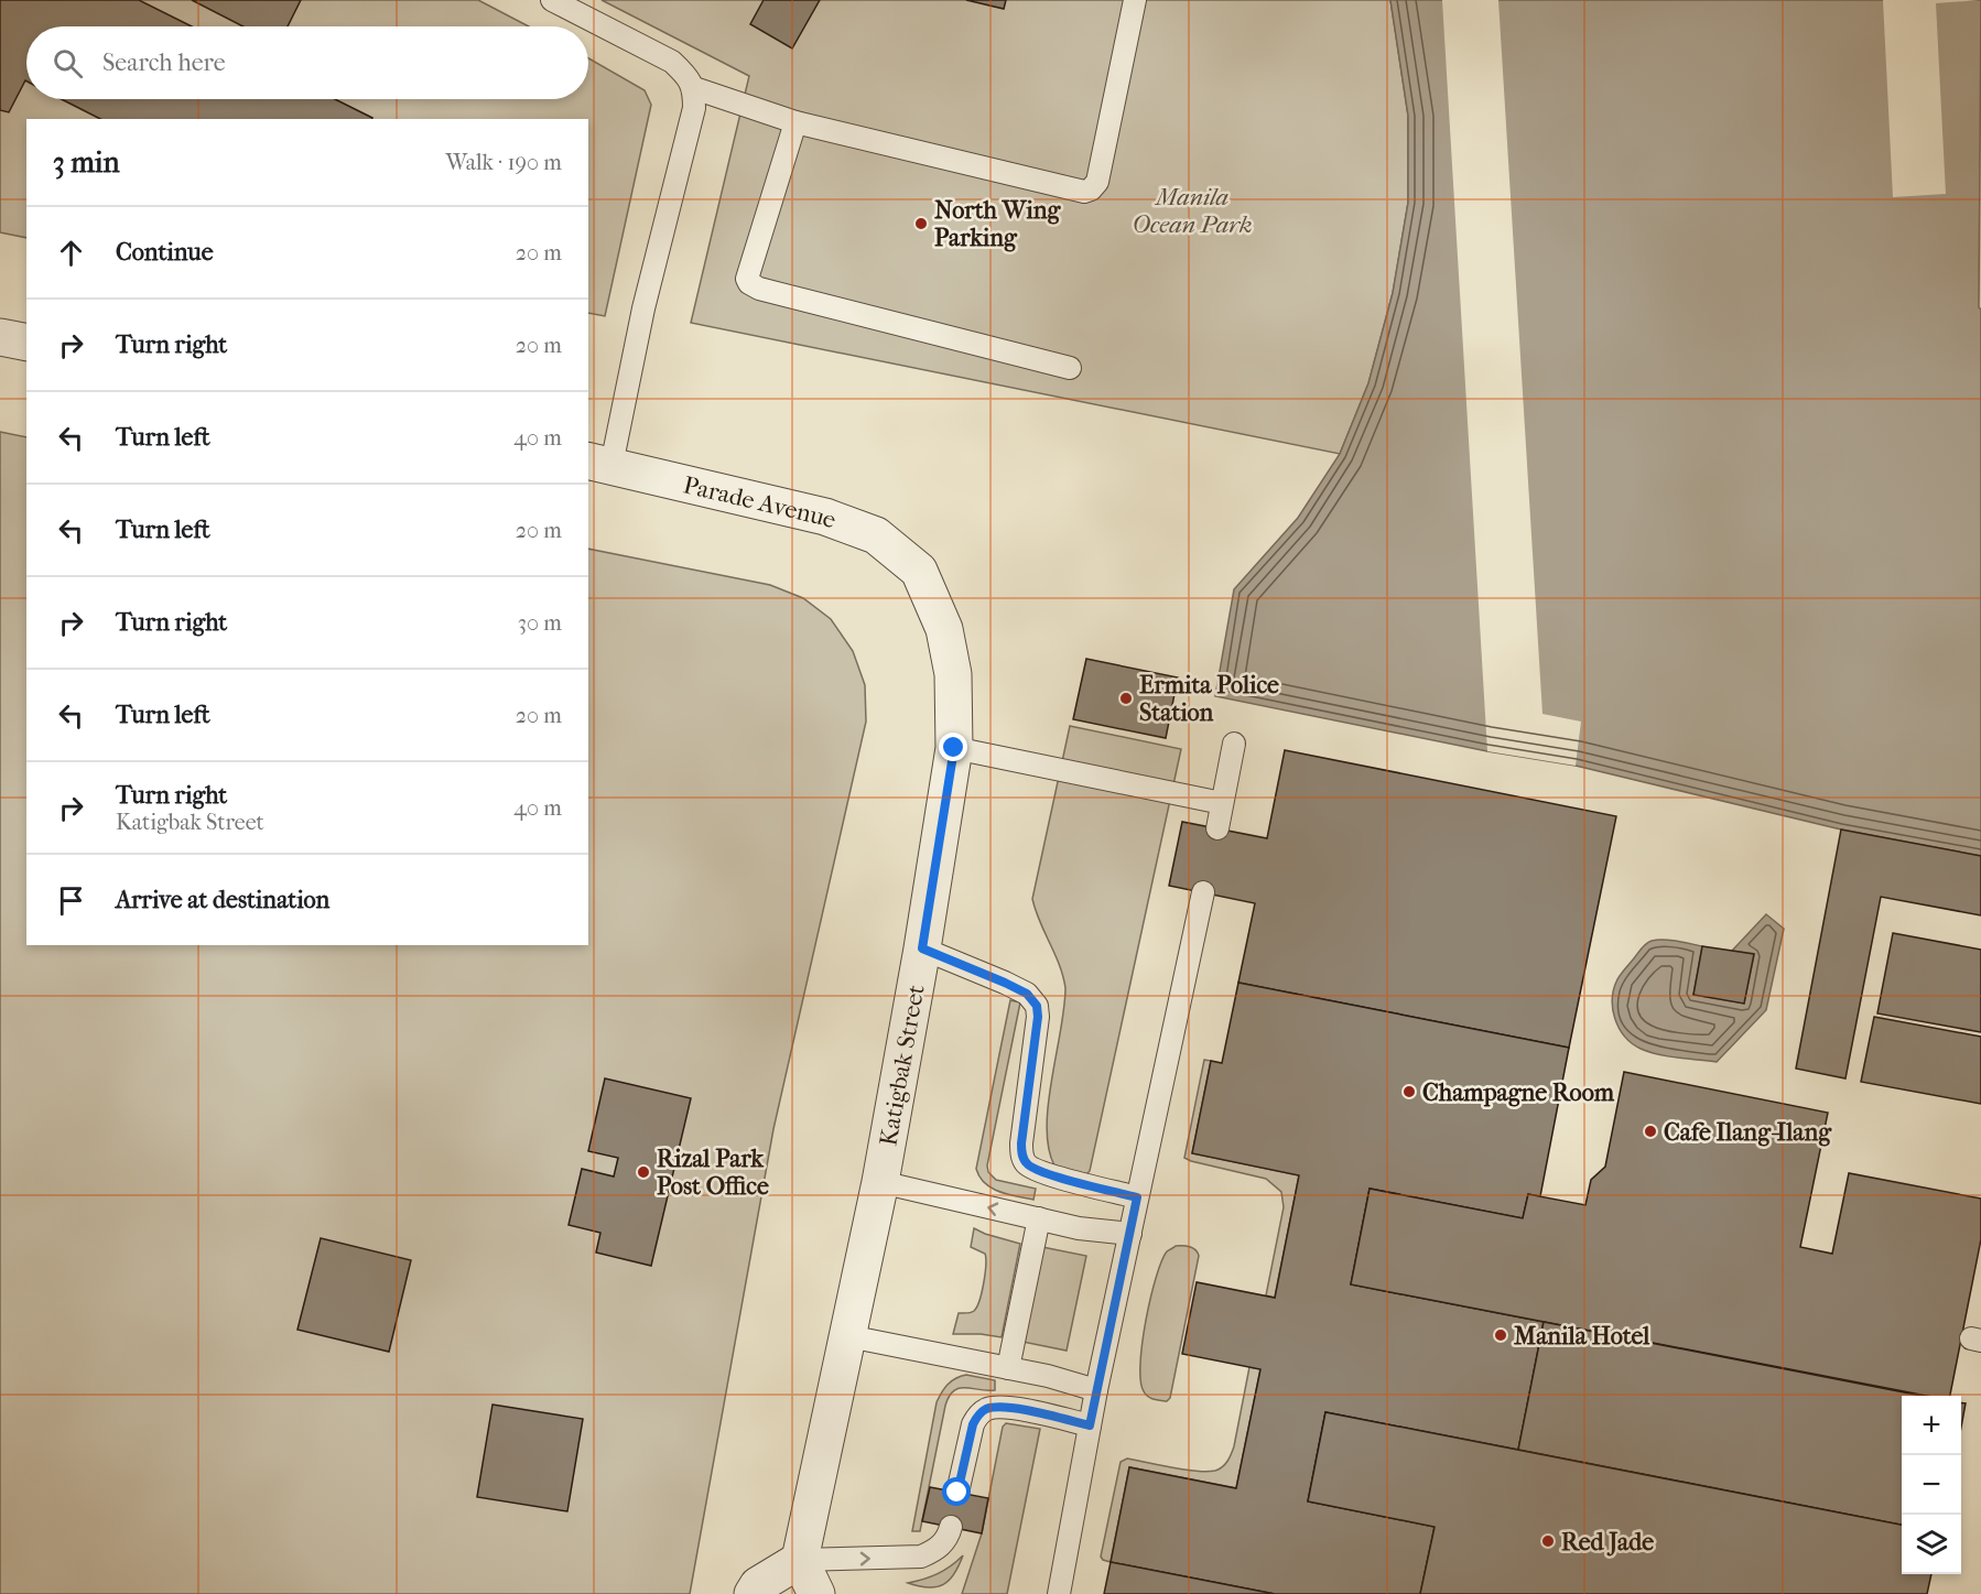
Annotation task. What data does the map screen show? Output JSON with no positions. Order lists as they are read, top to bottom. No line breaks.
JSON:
{"streets":{"street":["Parade Avenue","Katigbak Street"]},"crossings":[["Parade Avenue","Katigbak Street"]],"parks":["Manila Ocean Park"],"places":["North Wing Parking","Ermita Police Station","Champagne Room","Cafe Ilang-Ilang","Rizal Park Post Office","Manila Hotel","Red Jade"],"page":{"search":"Search here","heading":["3 min","Walk · 190 m"],"list":[["Continue","20 m"],["Turn right","20 m"],["Turn left","40 m"],["Turn left","20 m"],["Turn right","30 m"],["Turn left","20 m"],["Turn right","Katigbak Street","40 m"],"Arrive at destination"],"map_buttons":["+","−"]}}
